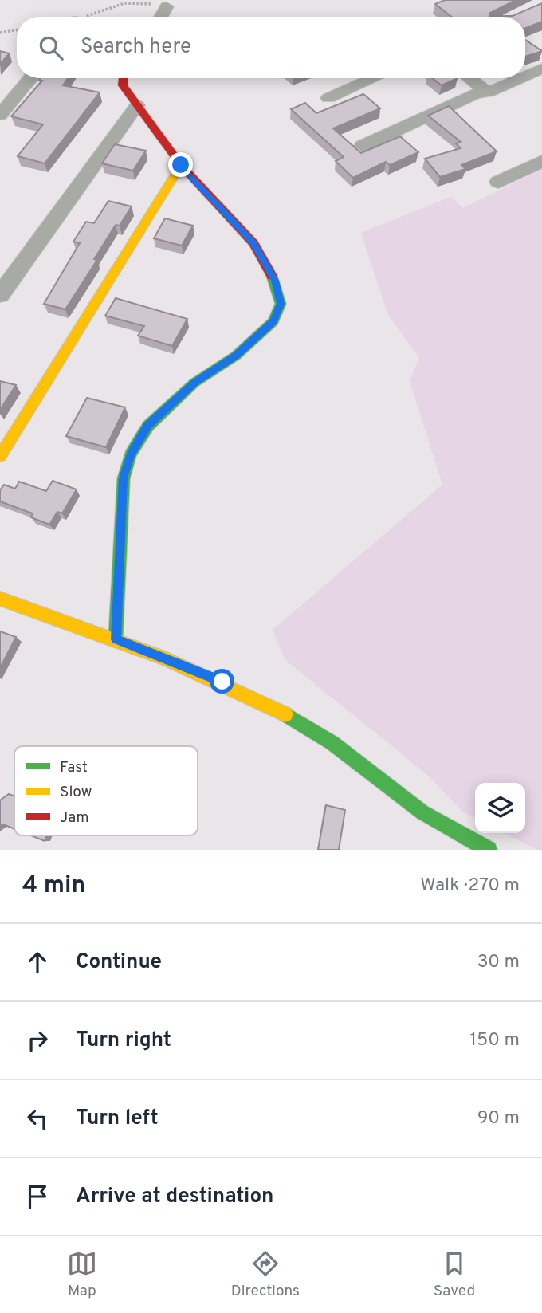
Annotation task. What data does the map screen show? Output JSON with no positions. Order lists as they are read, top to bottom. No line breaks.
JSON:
{"legend":["Fast","Slow","Jam"],"page":{"search":"Search here","heading":["4 min","Walk · 270 m"],"list":[["Continue","30 m"],["Turn right","150 m"],["Turn left","90 m"],"Arrive at destination"],"nav":["Map","Directions","Saved"]}}
